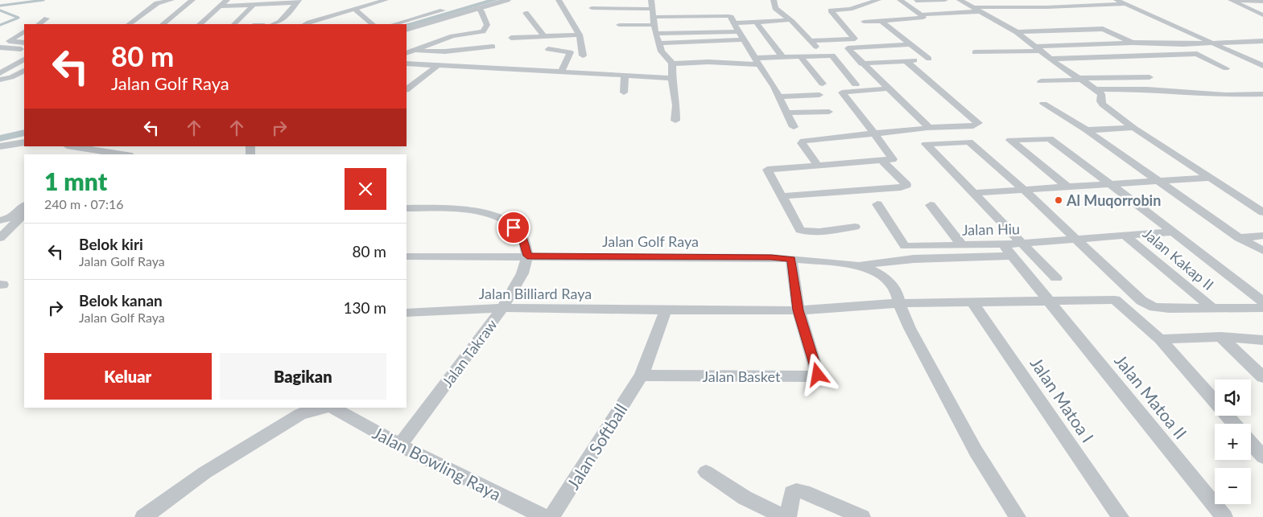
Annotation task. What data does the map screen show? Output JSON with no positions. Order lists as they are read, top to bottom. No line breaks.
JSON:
{"streets":{"street":["Jalan Hiu","Jalan Golf Raya","Jalan Kakap II","Jalan Billiard Raya","Jalan Takraw","Jalan Basket","Jalan Matoa II","Jalan Matoa I","Jalan Softball","Jalan Bowling Raya"]},"crossings":[["Jalan Hiu","Jalan Kakap II"],["Jalan Hiu","Jalan Matoa II"],["Jalan Golf Raya","Jalan Billiard Raya"],["Jalan Golf Raya","Jalan Takraw"],["Jalan Golf Raya","Jalan Basket"],["Jalan Billiard Raya","Jalan Takraw"],["Jalan Billiard Raya","Jalan Basket"],["Jalan Billiard Raya","Jalan Matoa II"],["Jalan Billiard Raya","Jalan Matoa I"],["Jalan Takraw","Jalan Bowling Raya"],["Jalan Basket","Jalan Softball"]],"places":["Al Muqorrobin"],"page":{"turn":["80 m","Jalan Golf Raya"],"heading":["1 mnt","240 m · 07:16"],"list":[{"name":"Belok kiri","note":"Jalan Golf Raya","value":"80 m"},{"name":"Belok kanan","note":"Jalan Golf Raya","value":"130 m"}],"buttons":["Keluar","Bagikan"],"map_buttons":["+","−"]}}
